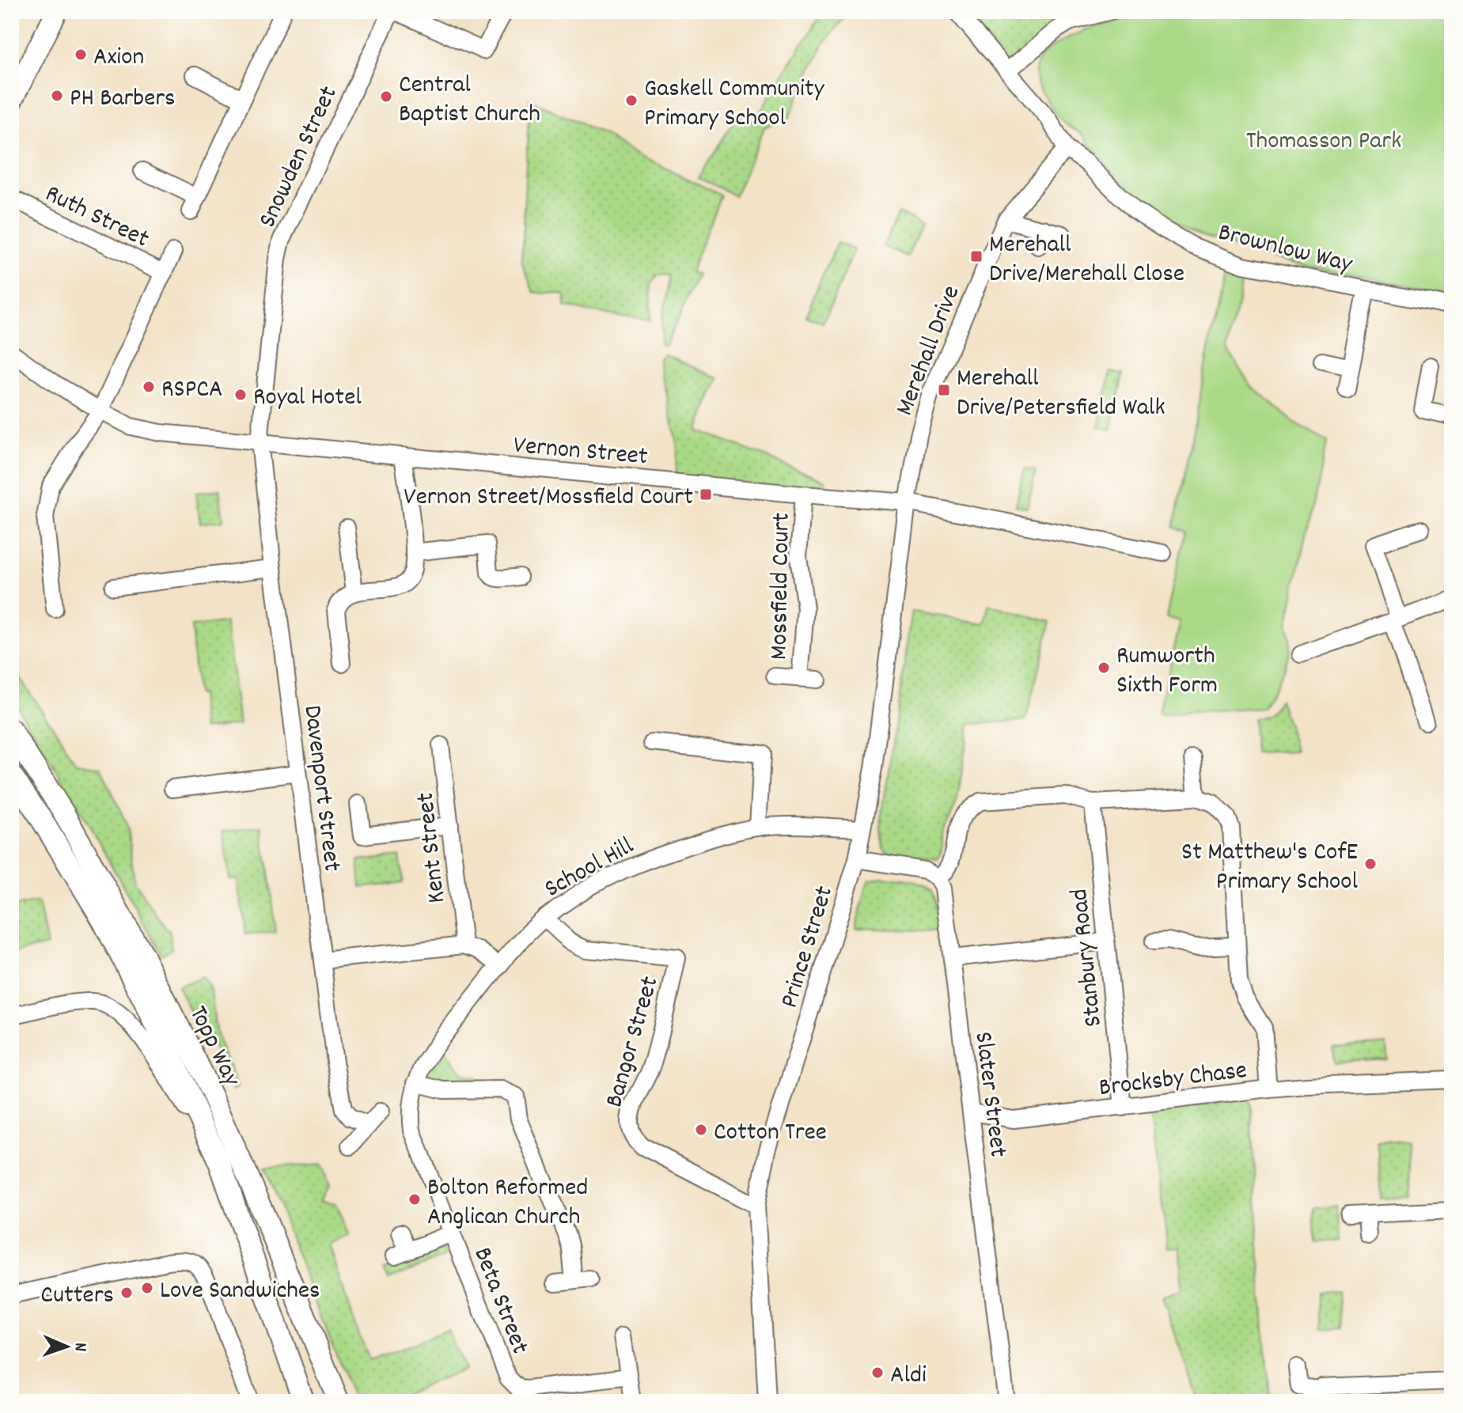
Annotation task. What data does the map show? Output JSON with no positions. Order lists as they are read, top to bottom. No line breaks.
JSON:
{"streets":{"main road":["Topp Way"],"street":["Snowden Street","Ruth Street","Brownlow Way","Merehall Drive","Vernon Street","Mossfield Court","Davenport Street","Kent Street","School Hill","Prince Street","Stanbury Road","Bangor Street","Brocksby Chase","Slater Street","Beta Street"]},"crossings":[["Snowden Street","Vernon Street"],["Snowden Street","Davenport Street"],["Brownlow Way","Merehall Drive"],["Merehall Drive","Vernon Street"],["Merehall Drive","Prince Street"],["Vernon Street","Mossfield Court"],["Vernon Street","Davenport Street"],["Vernon Street","Prince Street"],["School Hill","Prince Street"],["School Hill","Bangor Street"],["School Hill","Beta Street"],["Prince Street","Bangor Street"],["Stanbury Road","Brocksby Chase"],["Brocksby Chase","Slater Street"]],"parks":["Thomasson Park"],"places":{"other":["Axion","PH Barbers","Central Baptist Church","Gaskell Community Primary School","RSPCA","Royal Hotel","Rumworth Sixth Form","St Matthew's CofE Primary School","Cotton Tree","Bolton Reformed Anglican Church","Love Sandwiches","Cutters","Aldi"],"transit":["Merehall Drive/Merehall Close","Merehall Drive/Petersfield Walk","Vernon Street/Mossfield Court"]},"north":"right"}
